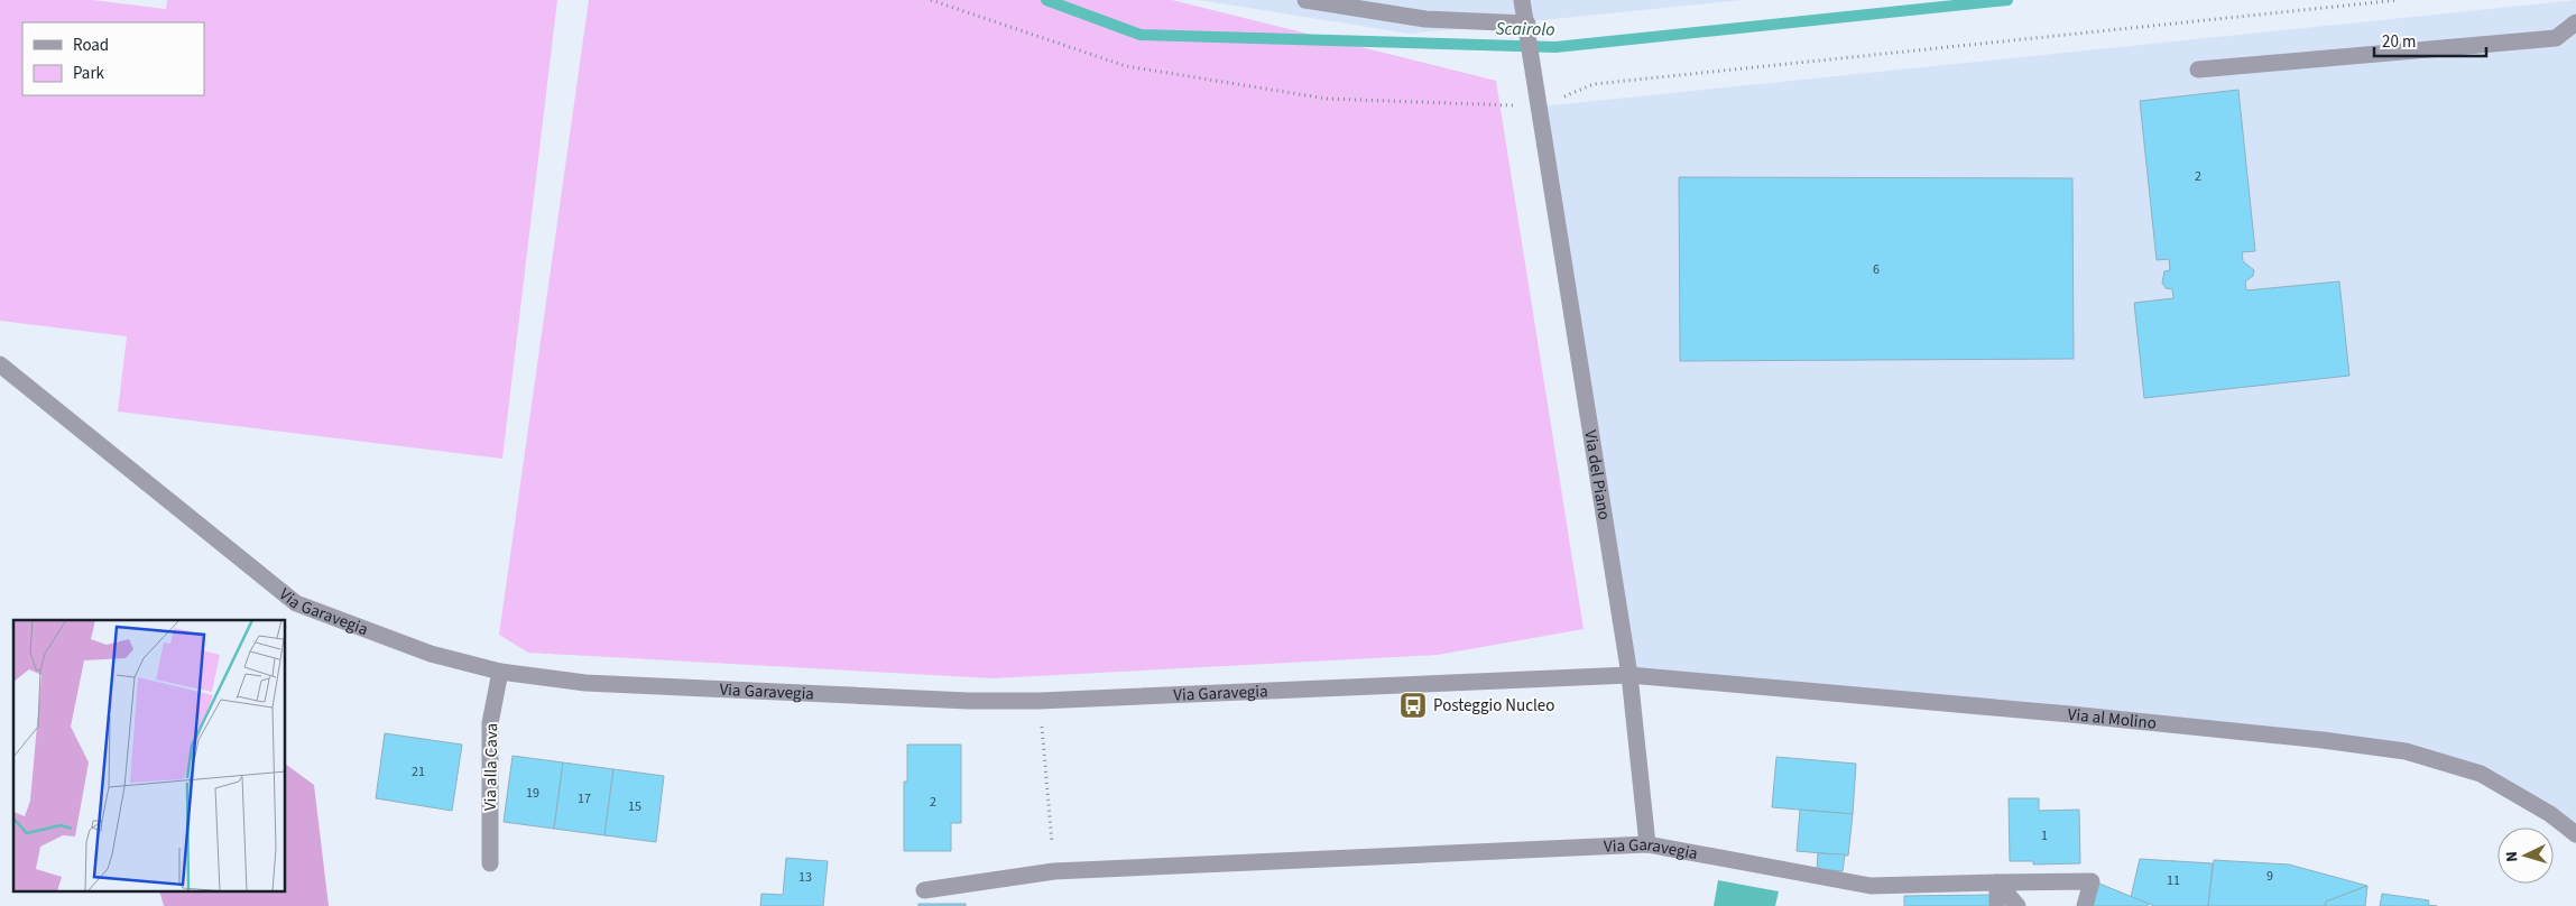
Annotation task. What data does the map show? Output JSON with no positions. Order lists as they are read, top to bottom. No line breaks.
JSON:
{"streets":{"street":["Via del Piano","Via Garavegia","Via al Molino","Via alla Cava"]},"crossings":[["Via del Piano","Via Garavegia"],["Via del Piano","Via al Molino"],["Via Garavegia","Via al Molino"],["Via Garavegia","Via alla Cava"]],"water":["Scairolo"],"places":{"bus stop":["Posteggio Nucleo"]},"house_numbers":["2","6","21","19","17","2","15","1","9","13","11"],"legend":["Road","Park"],"scale_bar":"20 m","north":"left"}
